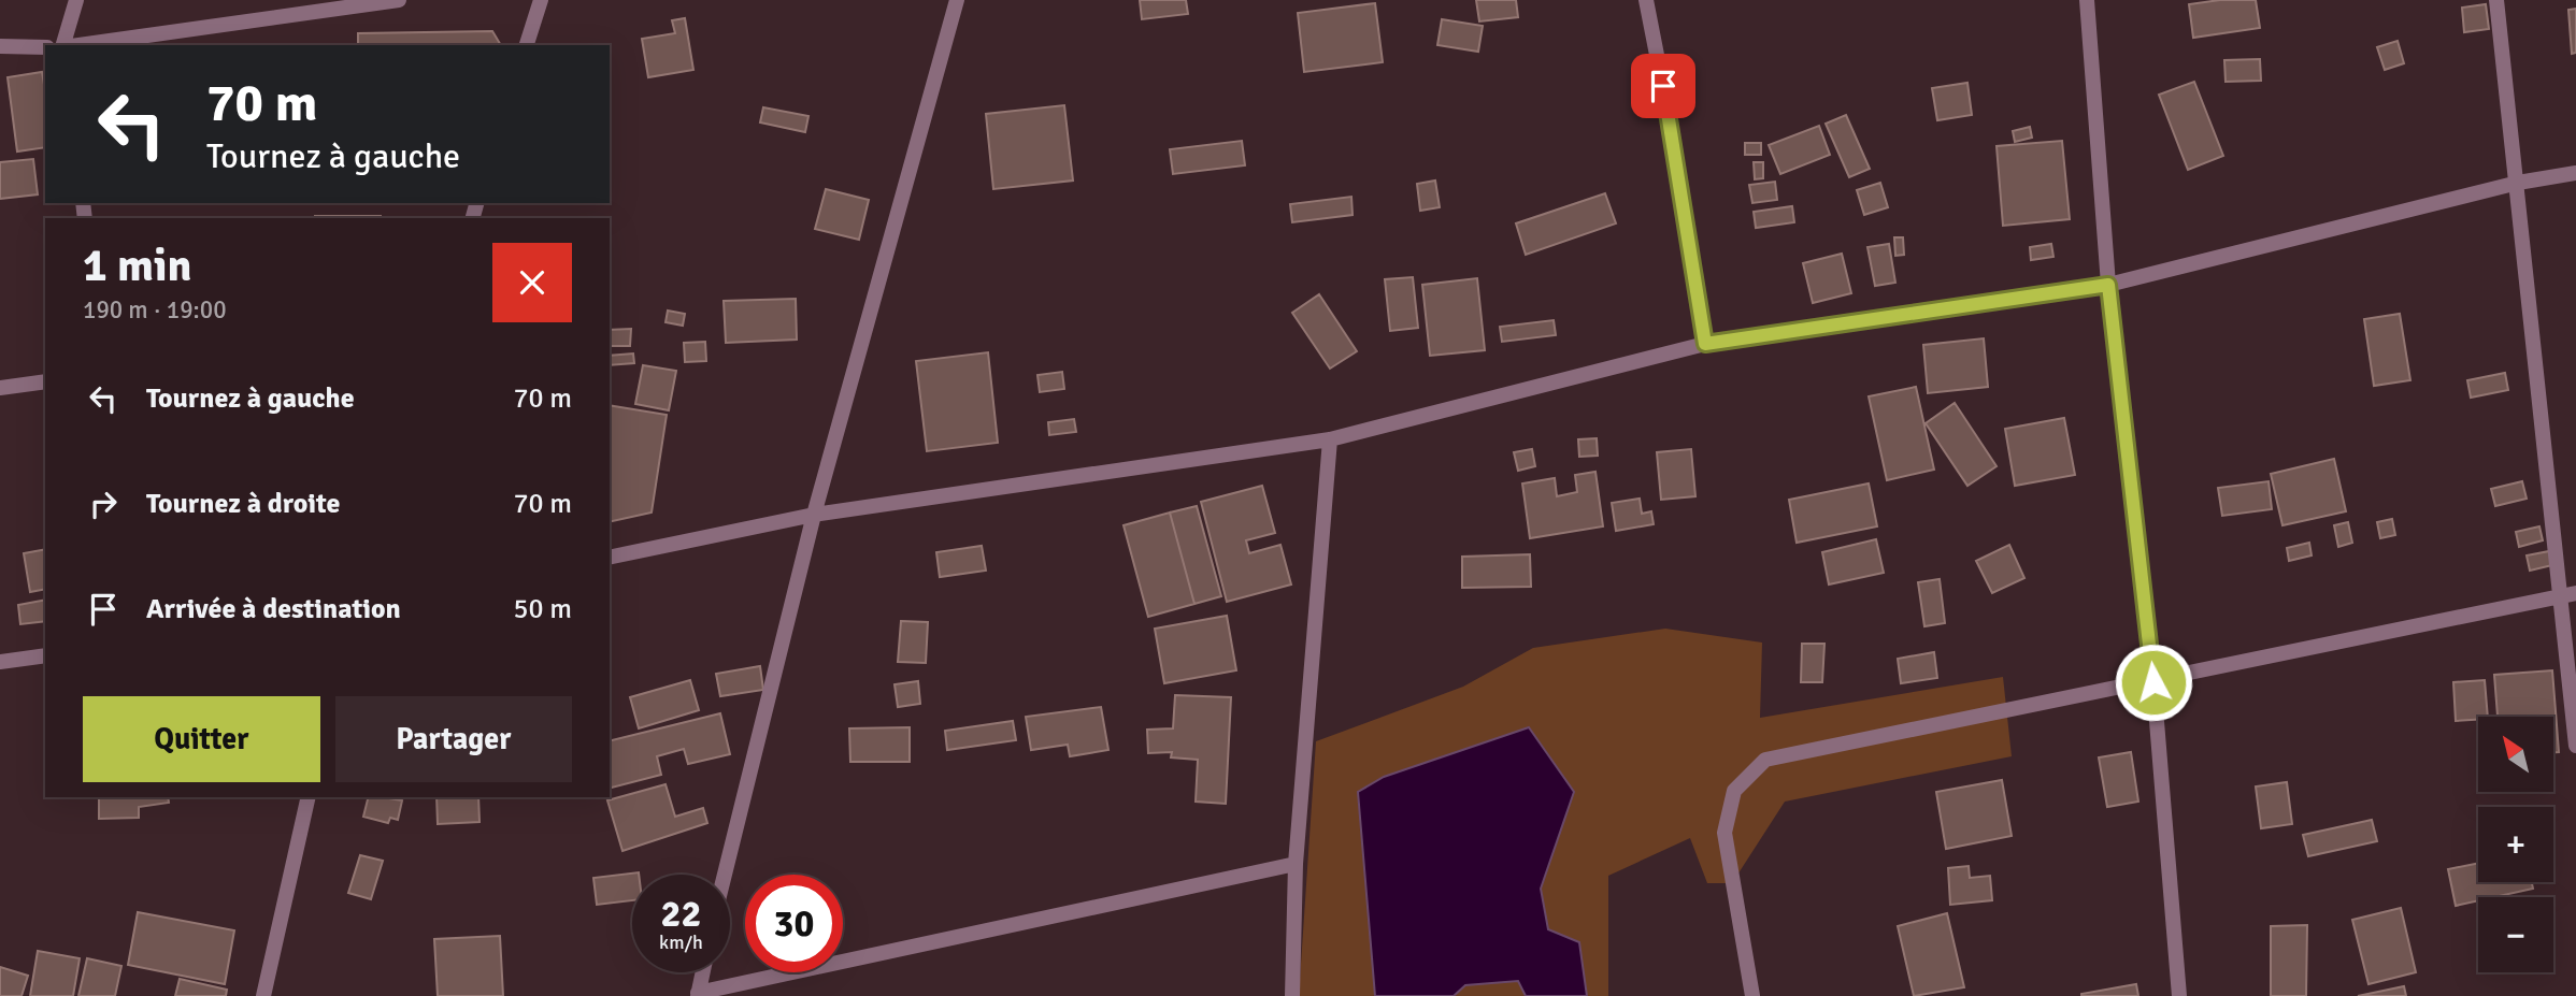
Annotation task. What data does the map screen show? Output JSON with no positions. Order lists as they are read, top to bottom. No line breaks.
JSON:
{"north":"top left","page":{"turn":["70 m","Tournez à gauche"],"heading":["1 min","190 m · 19:00"],"list":[{"name":"Tournez à gauche","value":"70 m"},{"name":"Tournez à droite","value":"70 m"},{"name":"Arrivée à destination","value":"50 m"}],"buttons":["Quitter","Partager"],"map_buttons":["+","−"],"speed":"22 km/h","limit":"30"}}
